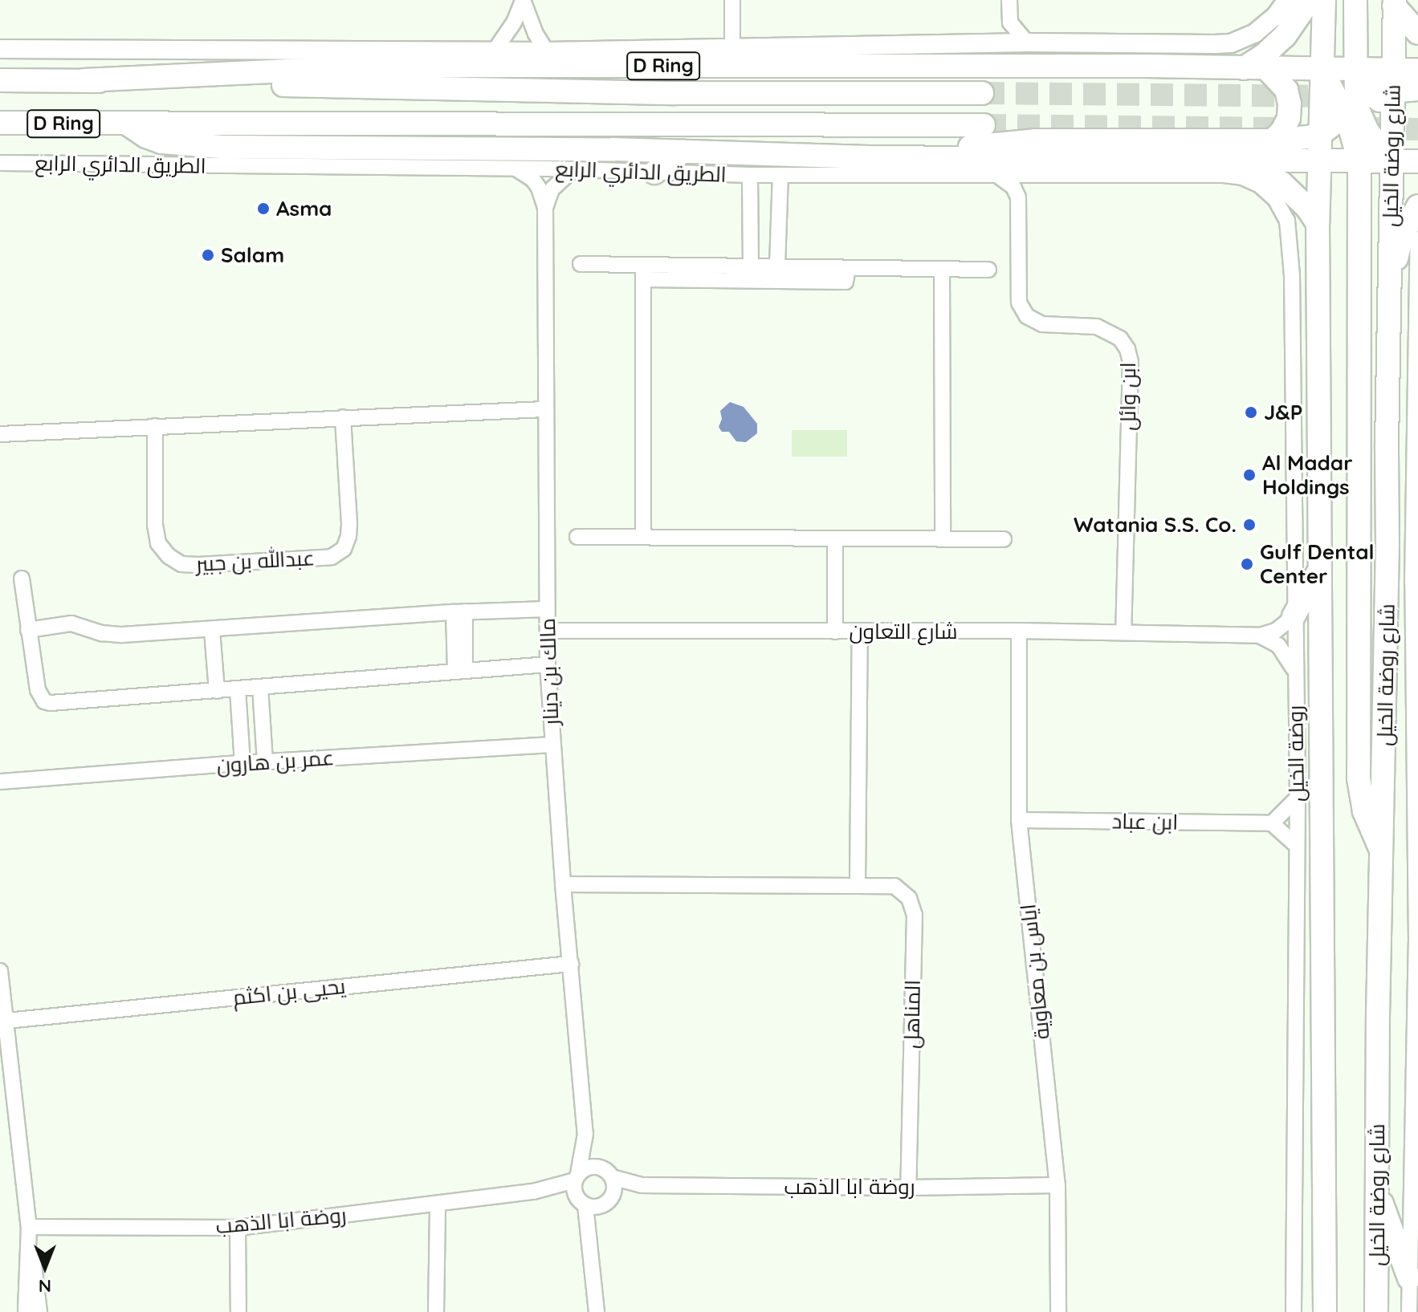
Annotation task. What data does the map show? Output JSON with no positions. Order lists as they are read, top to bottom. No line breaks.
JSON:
{"streets":{"main road":["D Ring","شارع روضة الخيل","الطريق الدائري الرابع"],"street":["ابن وائل","عبدالله بن جبير","شارع التعاون","مالك بن دينار","روضة الخيل","عمر بن هارون","ابن عباد","اياس بن معاوية","يحيى بن اكثم","المناهل","روضة ابا الذهب"]},"crossings":[["D Ring","شارع روضة الخيل"],["D Ring","الطريق الدائري الرابع"],["الطريق الدائري الرابع","مالك بن دينار"],["الطريق الدائري الرابع","روضة الخيل"],["ابن وائل","شارع التعاون"],["شارع التعاون","مالك بن دينار"],["شارع التعاون","روضة الخيل"],["شارع التعاون","اياس بن معاوية"],["مالك بن دينار","عمر بن هارون"],["مالك بن دينار","يحيى بن اكثم"],["مالك بن دينار","المناهل"],["مالك بن دينار","روضة ابا الذهب"],["ابن عباد","اياس بن معاوية"],["اياس بن معاوية","روضة ابا الذهب"],["المناهل","روضة ابا الذهب"]],"places":["Asma","Salam","J&P","Al Madar Holdings","Watania S.S. Co.","Gulf Dental Center"],"north":"bottom"}
